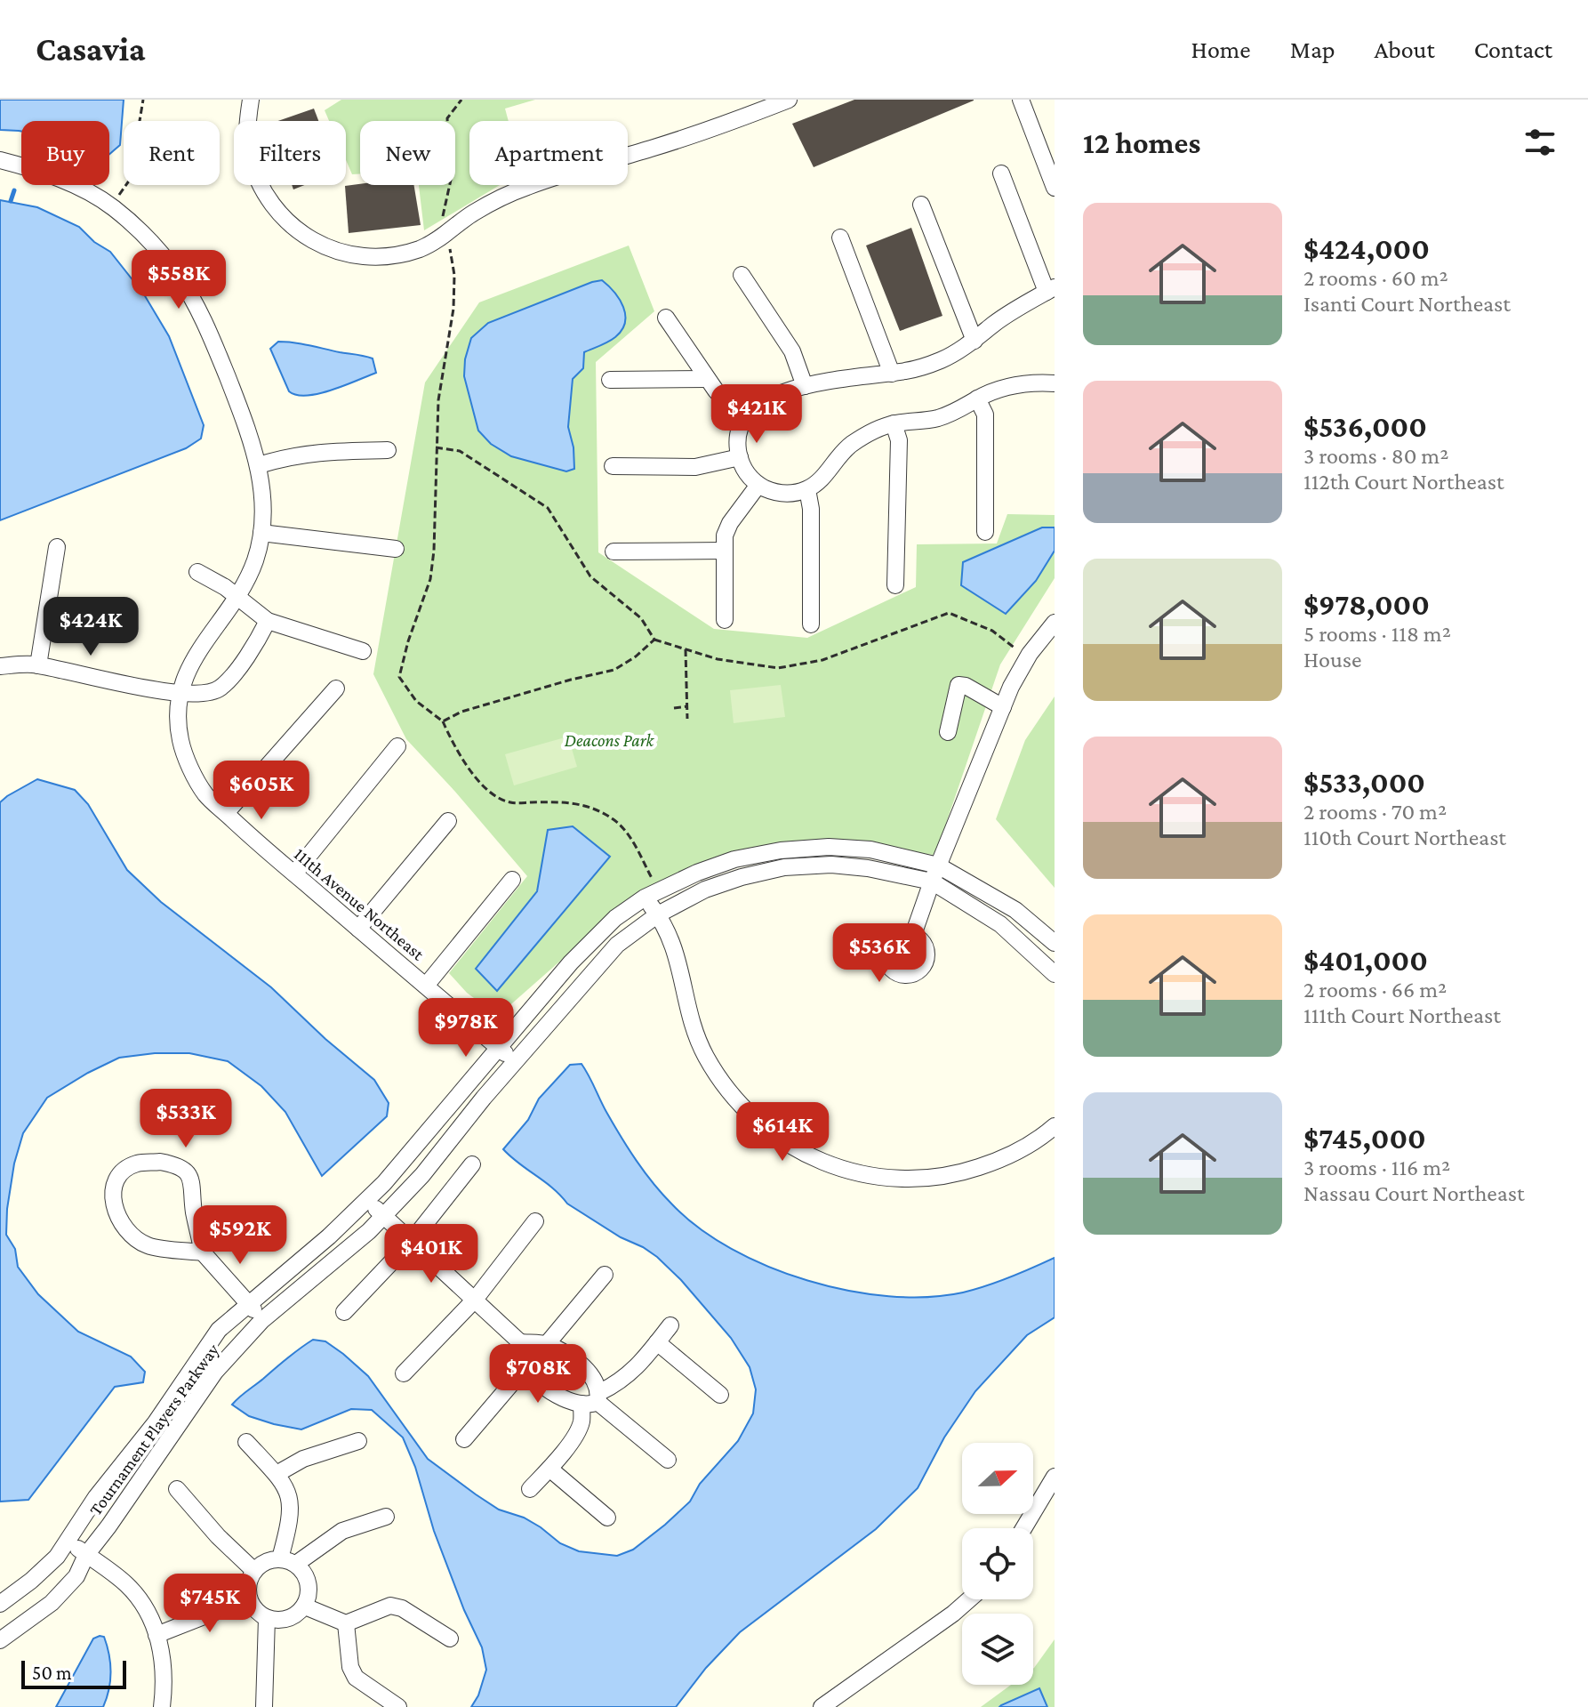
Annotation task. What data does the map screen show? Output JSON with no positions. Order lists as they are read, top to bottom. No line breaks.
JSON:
{"streets":{"street":["111th Avenue Northeast","Tournament Players Parkway"]},"crossings":[["111th Avenue Northeast","Tournament Players Parkway"]],"parks":["Deacons Park"],"scale_bar":"50 m","north":"right","page":{"header":"Casavia","nav":["Home","Map","About","Contact"],"heading":"12 homes","chip":["Buy","Rent","Filters","New","Apartment"],"list":[{"name":"$424,000","note":"2 rooms · 60 m² · Isanti Court Northeast"},{"name":"$536,000","note":"3 rooms · 80 m² · 112th Court Northeast"},{"name":"$978,000","note":"5 rooms · 118 m² · House"},{"name":"$533,000","note":"2 rooms · 70 m² · 110th Court Northeast"},{"name":"$401,000","note":"2 rooms · 66 m² · 111th Court Northeast"},{"name":"$745,000","note":"3 rooms · 116 m² · Nassau Court Northeast"}],"price":["$558K","$421K","$424K","$605K","$536K","$978K","$533K","$614K","$592K","$401K","$708K","$745K"],"scale":"50 m"}}
